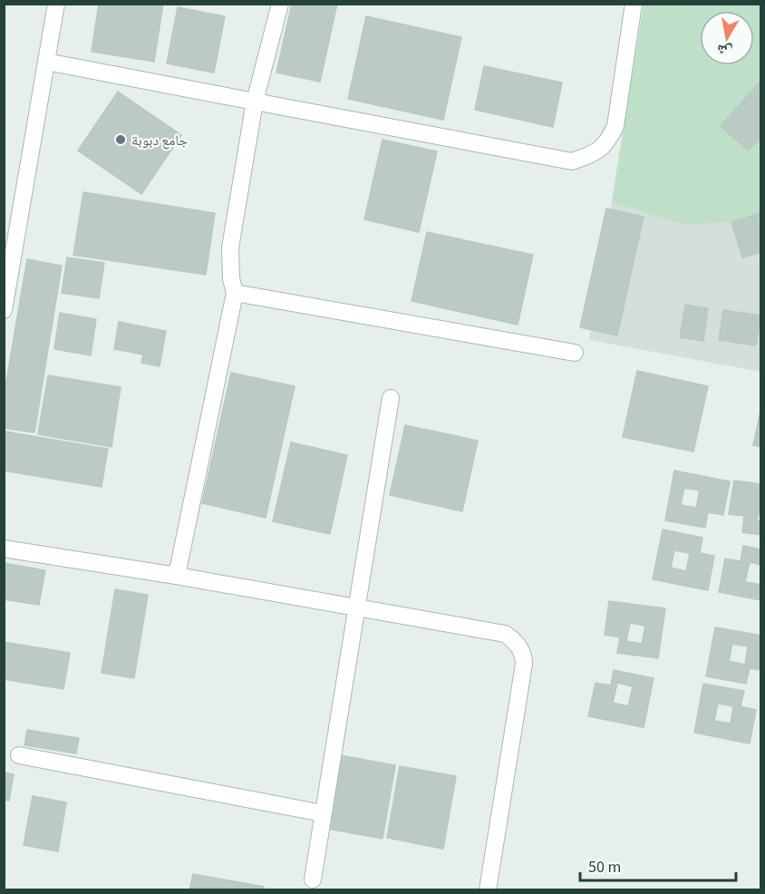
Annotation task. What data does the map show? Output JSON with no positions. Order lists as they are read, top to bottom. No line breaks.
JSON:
{"places":["جامع دبوبة"],"scale_bar":"50 m","north":"bottom"}
